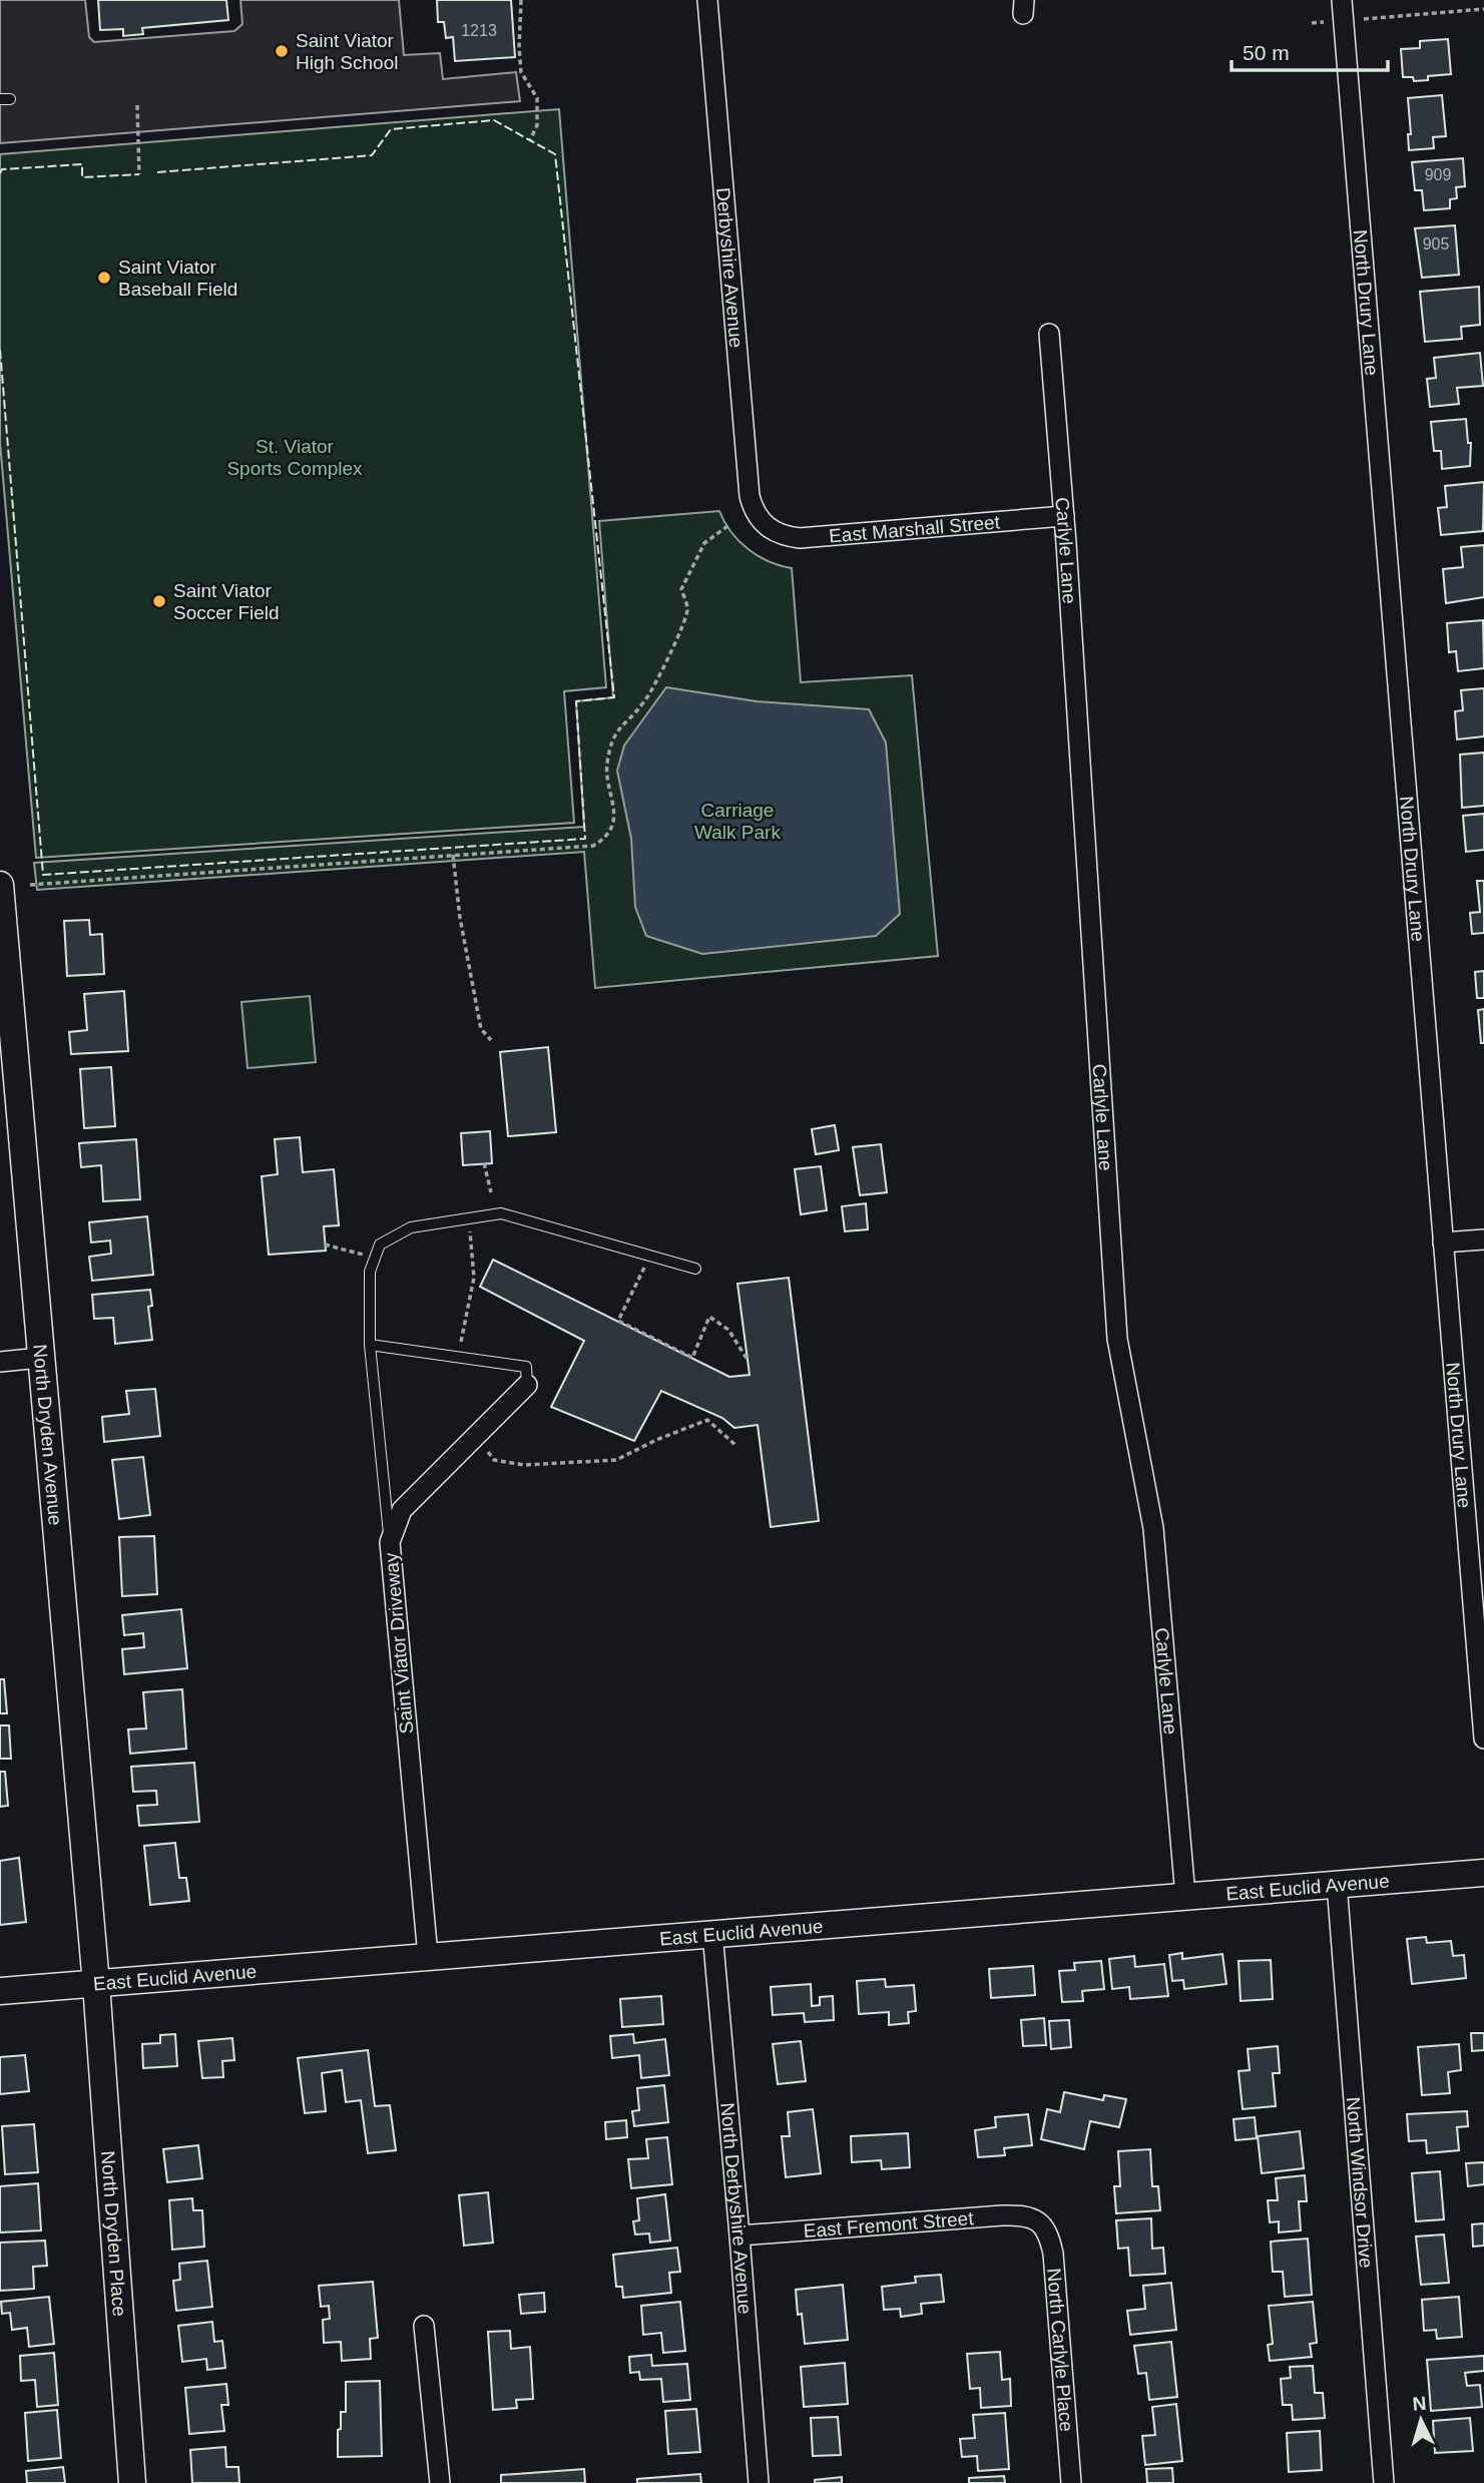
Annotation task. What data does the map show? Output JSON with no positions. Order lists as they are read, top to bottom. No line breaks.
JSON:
{"streets":{"street":["Derbyshire Avenue","North Drury Lane","East Marshall Street","Carlyle Lane","North Dryden Avenue","Saint Viator Driveway","East Euclid Avenue","North Windsor Drive","North Derbyshire Avenue","East Fremont Street","North Dryden Place","North Carlyle Place"]},"crossings":[["Derbyshire Avenue","East Marshall Street"],["East Marshall Street","Carlyle Lane"],["Carlyle Lane","East Euclid Avenue"],["North Dryden Avenue","East Euclid Avenue"],["North Dryden Avenue","North Dryden Place"],["Saint Viator Driveway","East Euclid Avenue"],["East Euclid Avenue","North Windsor Drive"],["East Euclid Avenue","North Derbyshire Avenue"],["East Euclid Avenue","North Dryden Place"],["North Derbyshire Avenue","East Fremont Street"],["East Fremont Street","North Carlyle Place"]],"parks":["St. Viator Sports Complex","Carriage Walk Park"],"places":["Saint Viator High School","Saint Viator Baseball Field","Saint Viator Soccer Field"],"house_numbers":["1213","909","905"],"scale_bar":"50 m","north":"top"}
